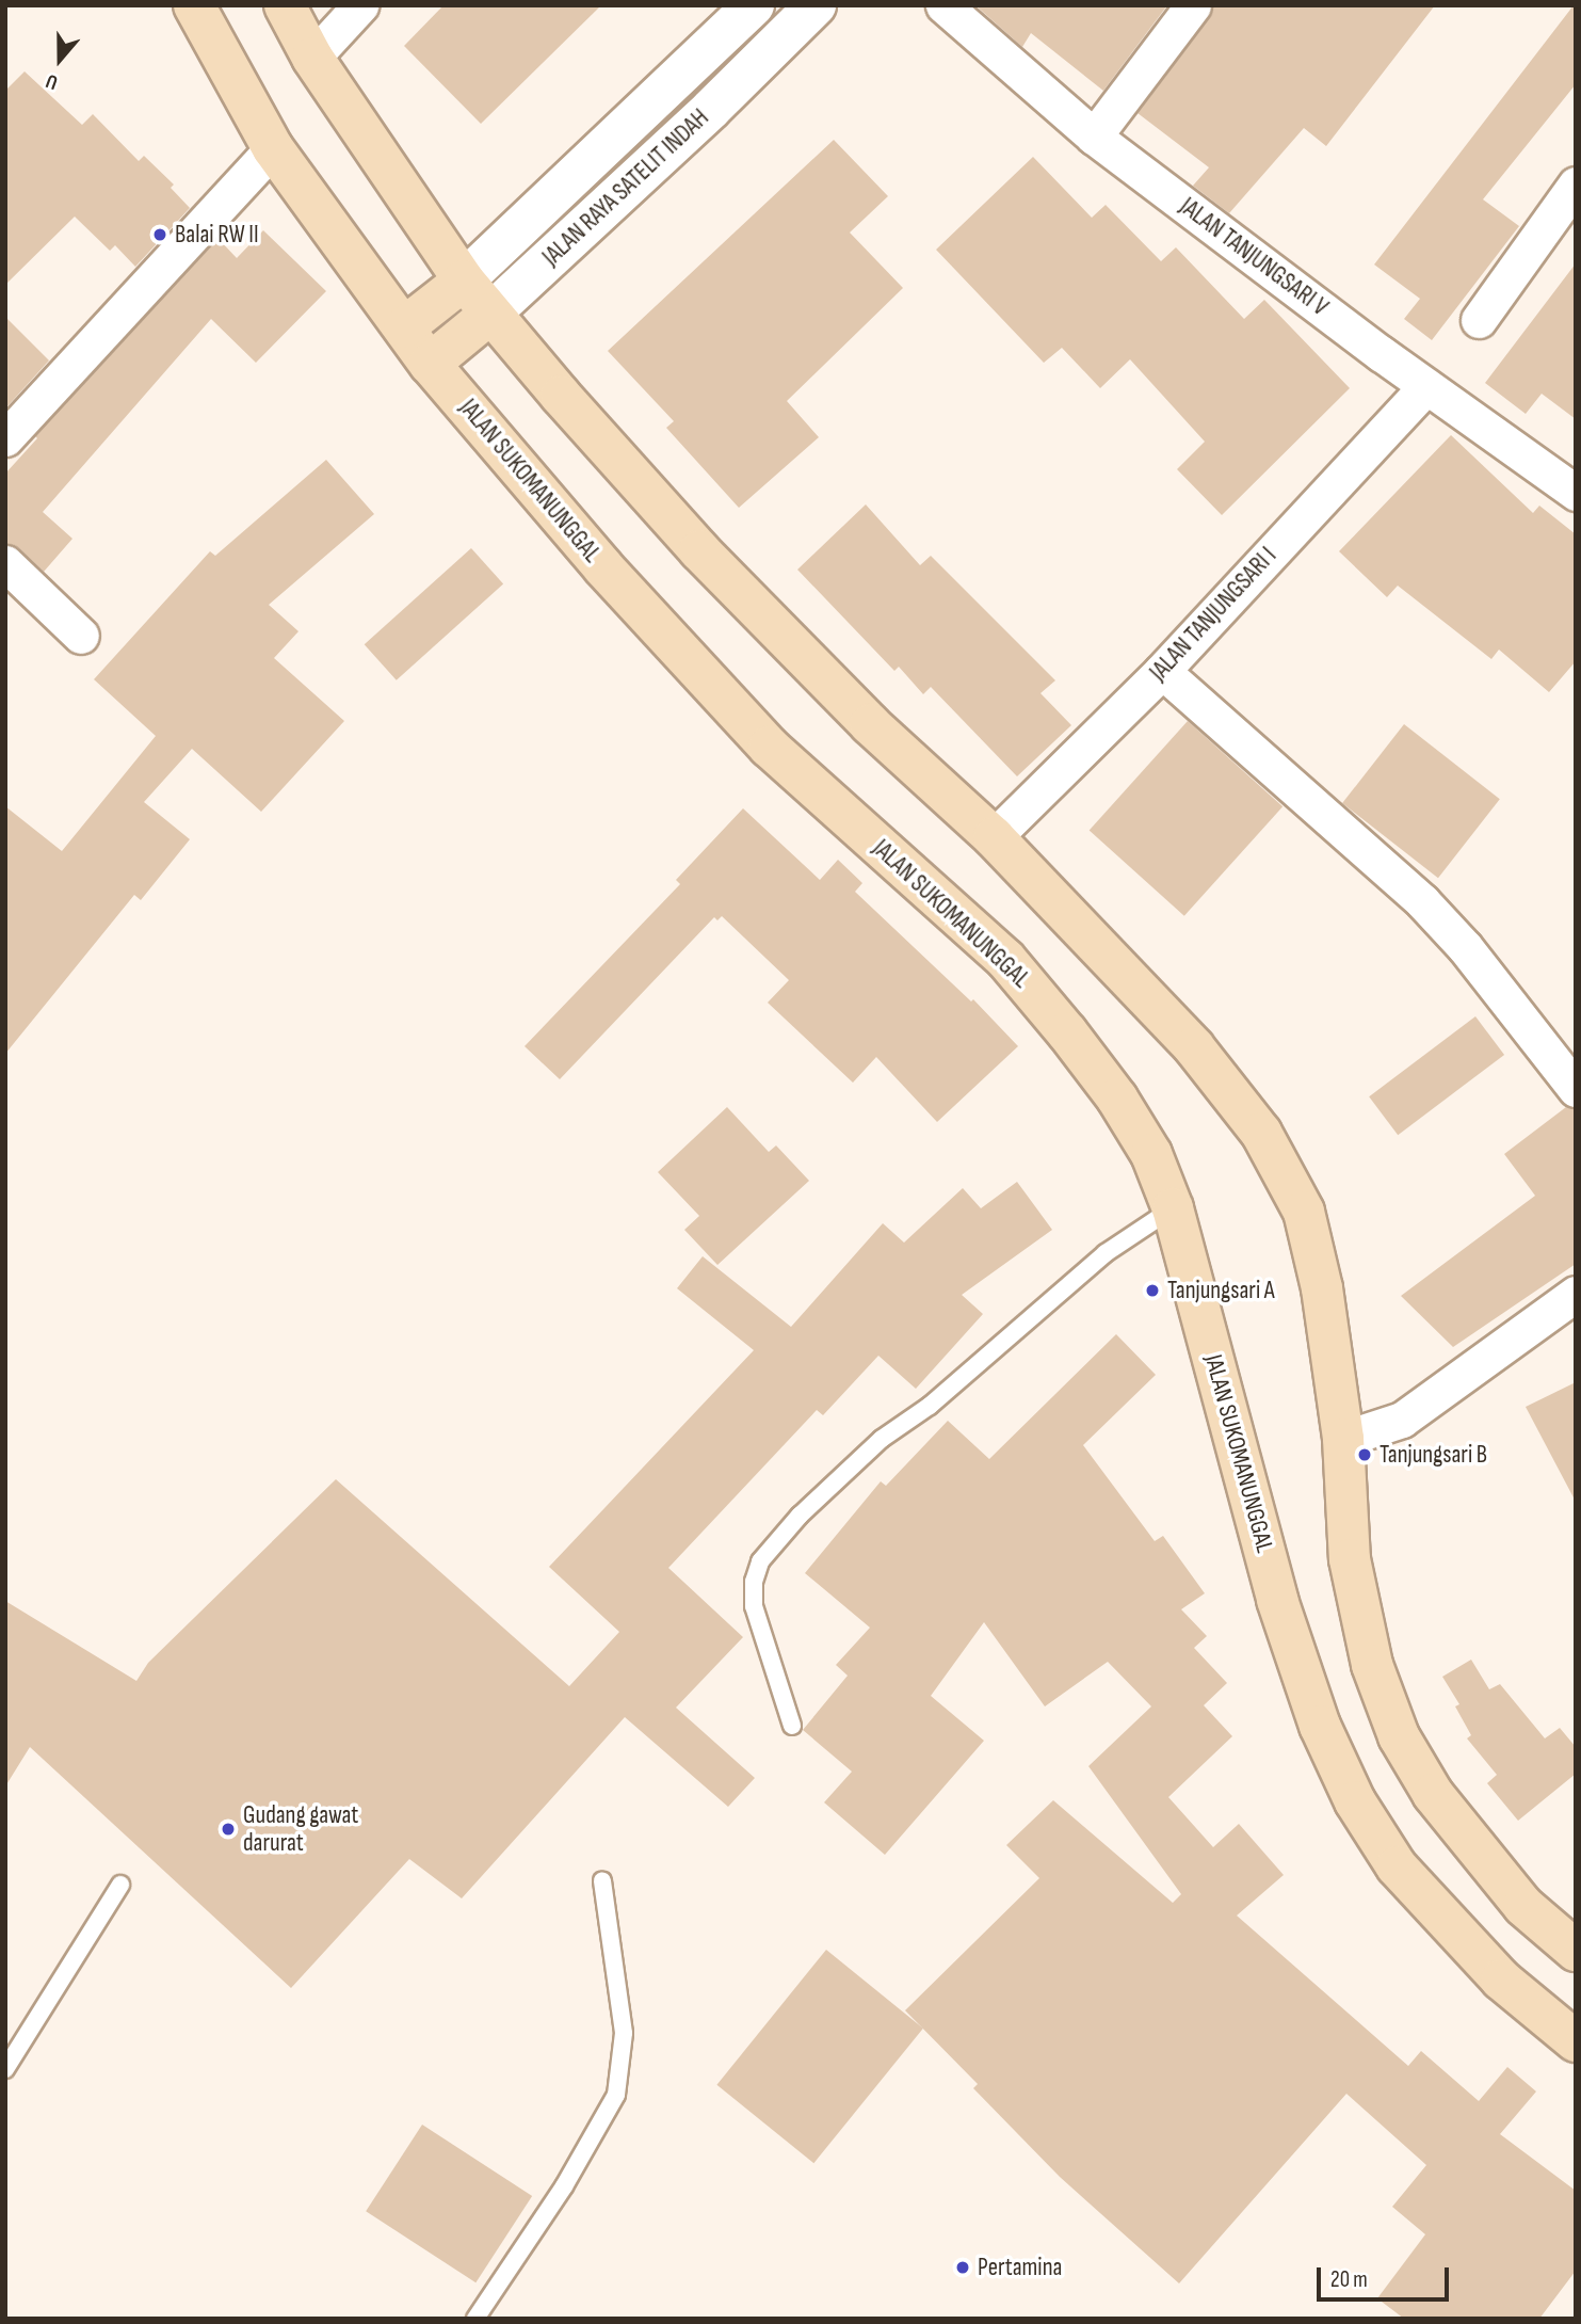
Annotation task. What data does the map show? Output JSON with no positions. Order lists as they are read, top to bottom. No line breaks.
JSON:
{"streets":{"main road":["JALAN RAYA SATELIT INDAH","JALAN SUKOMANUNGGAL"],"street":["JALAN TANJUNGSARI V","JALAN TANJUNGSARI I"]},"crossings":[["JALAN RAYA SATELIT INDAH","JALAN SUKOMANUNGGAL"],["JALAN TANJUNGSARI V","JALAN TANJUNGSARI I"]],"places":["Balai RW II","Tanjungsari A","Tanjungsari B","Gudang gawat darurat","Pertamina"],"scale_bar":"20 m","north":"bottom"}
